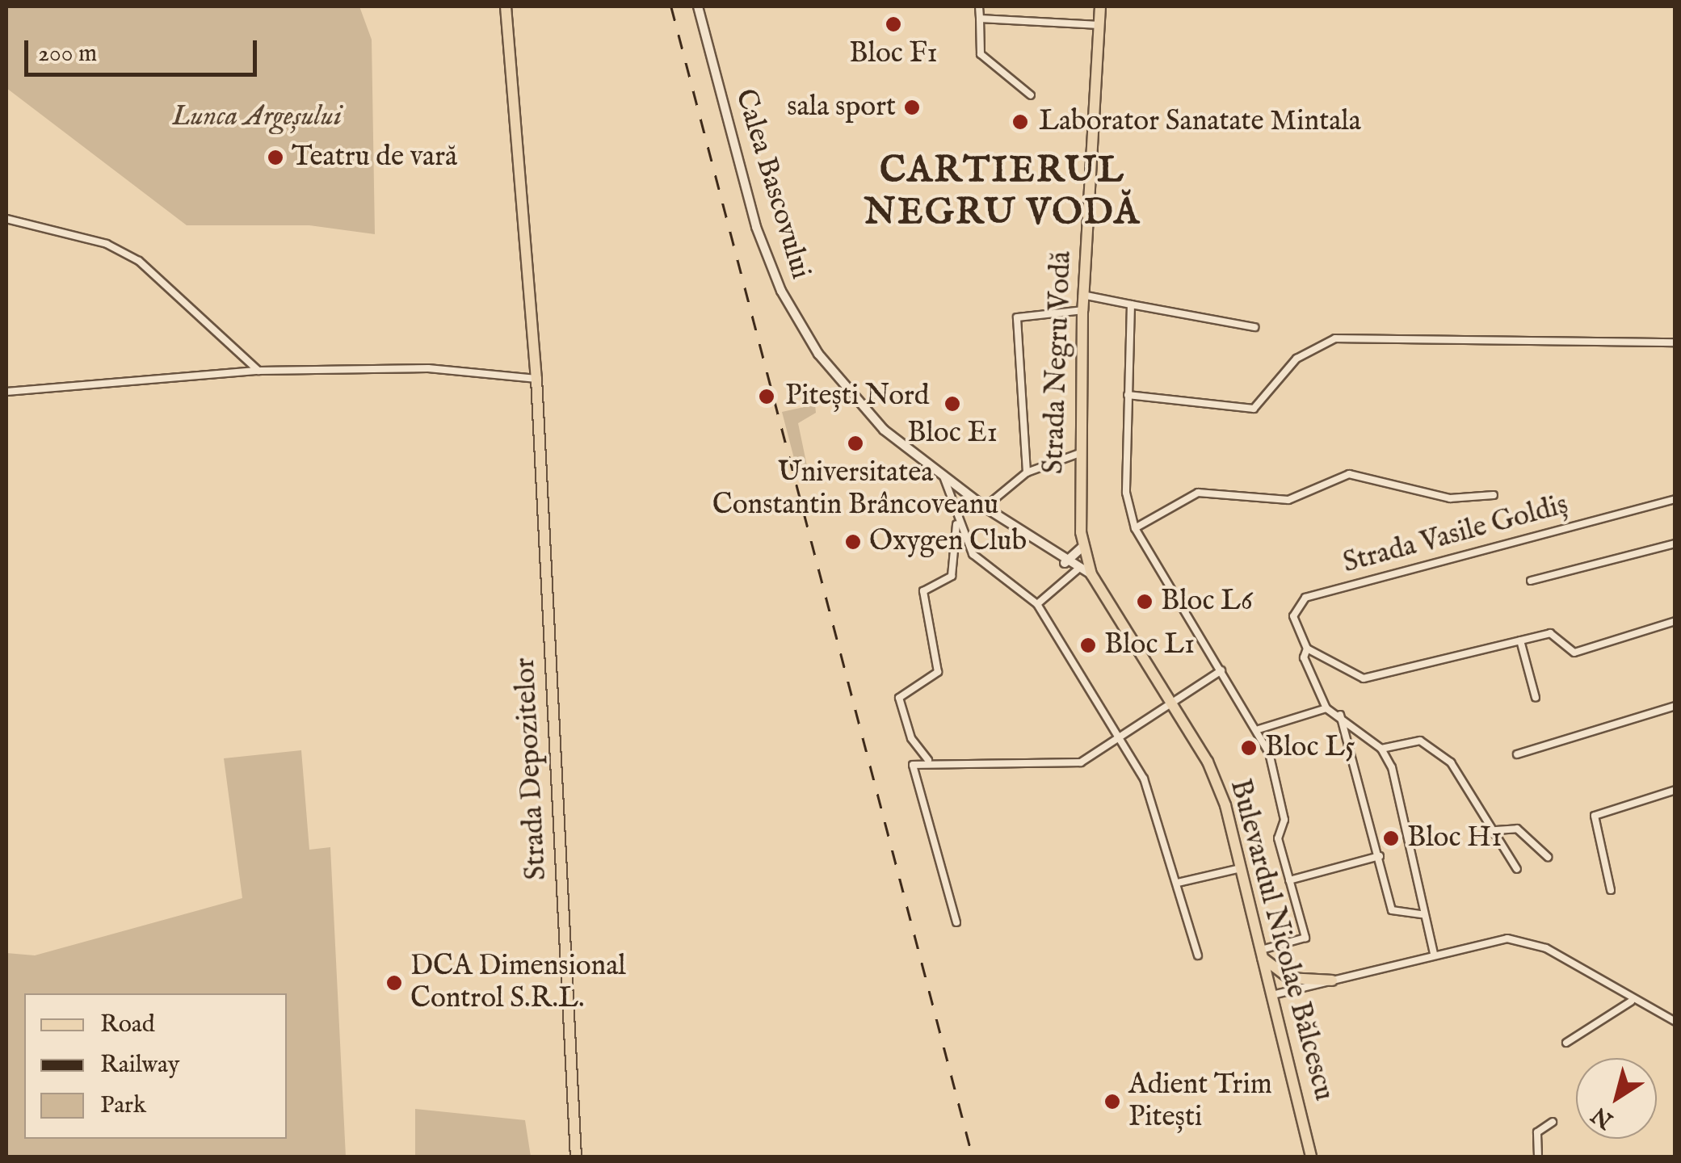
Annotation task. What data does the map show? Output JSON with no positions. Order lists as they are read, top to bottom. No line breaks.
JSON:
{"streets":{"main road":["Strada Negru Vodă","Strada Depozitelor","Bulevardul Nicolae Bălcescu"],"street":["Calea Bascovului","Strada Vasile Goldiș"]},"crossings":[["Calea Bascovului","Strada Negru Vodă"],["Calea Bascovului","Bulevardul Nicolae Bălcescu"],["Strada Negru Vodă","Bulevardul Nicolae Bălcescu"]],"districts":["CARTIERUL NEGRU VODĂ"],"parks":["Lunca Argeșului"],"places":["Bloc F1","sala sport","Laborator Sanatate Mintala","Teatru de vară","Pitești Nord","Bloc E1","Universitatea Constantin Brâncoveanu","Oxygen Club","Bloc L6","Bloc L1","Bloc L5","Bloc H1","DCA Dimensional Control S.R.L.","Adient Trim Pitești"],"legend":["Road","Railway","Park"],"scale_bar":"200 m","north":"bottom left"}
